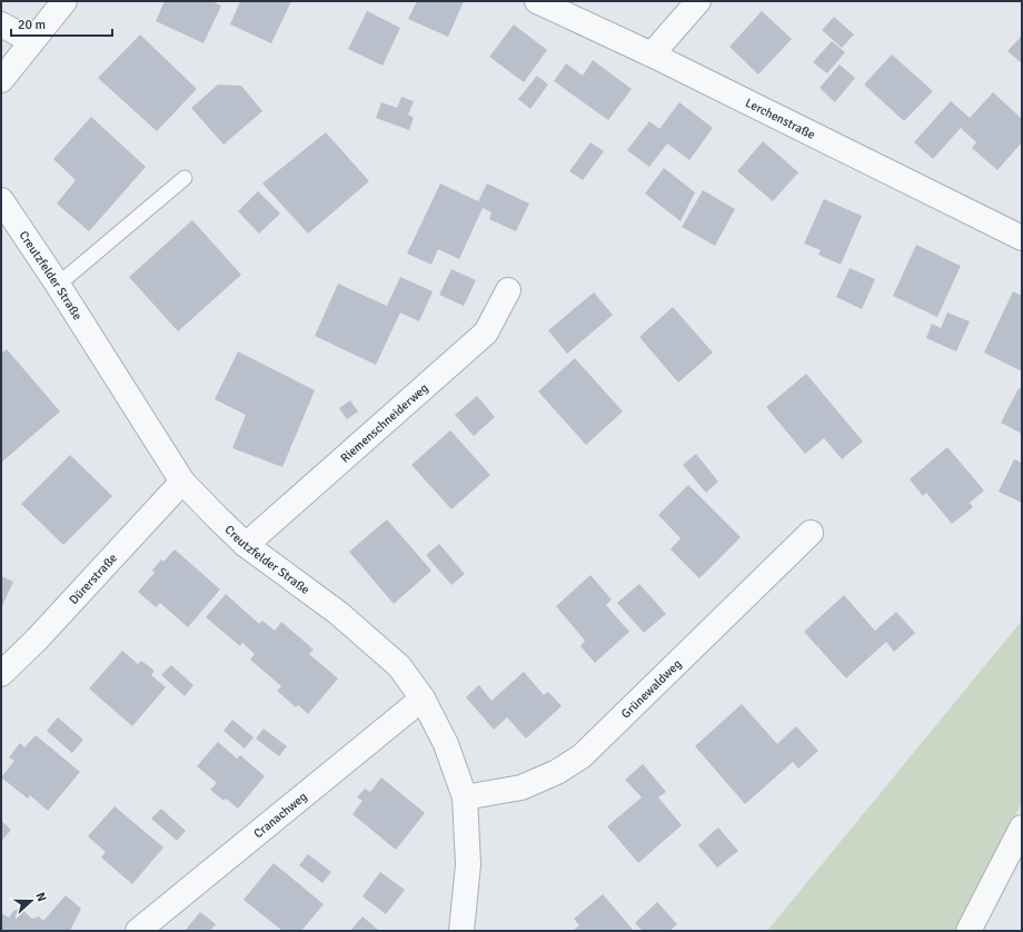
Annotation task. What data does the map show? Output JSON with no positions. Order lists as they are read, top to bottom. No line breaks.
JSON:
{"streets":{"street":["Lerchenstraße","Creutzfelder Straße","Riemenschneiderweg","Dürerstraße","Grünewaldweg","Cranachweg"]},"crossings":[["Creutzfelder Straße","Riemenschneiderweg"],["Creutzfelder Straße","Dürerstraße"],["Creutzfelder Straße","Grünewaldweg"],["Creutzfelder Straße","Cranachweg"]],"scale_bar":"20 m","north":"right"}
